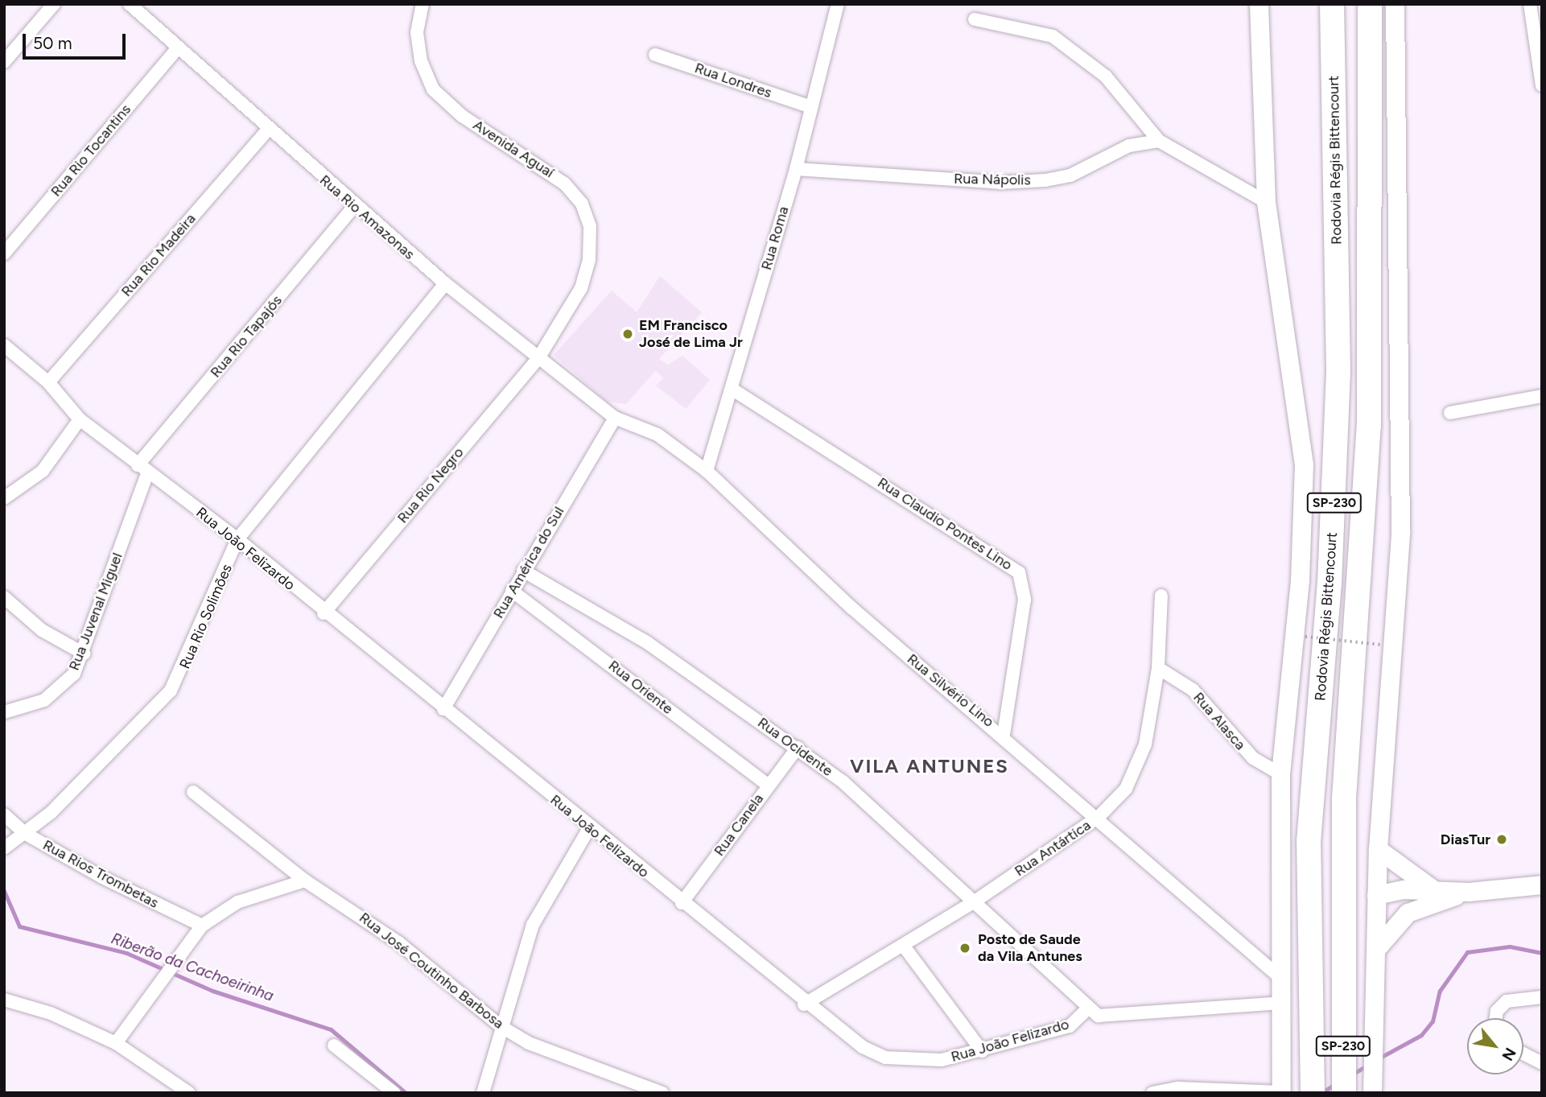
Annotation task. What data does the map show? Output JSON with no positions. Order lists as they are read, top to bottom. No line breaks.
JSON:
{"streets":{"highway":["Rodovia Régis Bittencourt","SP-230"],"street":["Rua Londres","Avenida Aguaí","Rua Rio Tocantins","Rua Nápolis","Rua Rio Amazonas","Rua Roma","Rua Rio Madeira","Rua Rio Tapajós","Rua Rio Negro","Rua Claudio Pontes Lino","Rua João Felizardo","Rua América do Sul","Rua Juvenal Miguel","Rua Rio Solimões","Rua Oriente","Rua Silvério Lino","Rua Alasca","Rua Ocidente","Rua Canela","Rua Antártica","Rua Rios Trombetas","Rua José Coutinho Barbosa"]},"crossings":[["Rua Londres","Rua Roma"],["Avenida Aguaí","Rua Rio Amazonas"],["Avenida Aguaí","Rua Rio Negro"],["Rua Rio Tocantins","Rua Rio Amazonas"],["Rua Nápolis","Rua Roma"],["Rua Rio Amazonas","Rua Rio Madeira"],["Rua Rio Amazonas","Rua Rio Tapajós"],["Rua Rio Amazonas","Rua Rio Negro"],["Rua Rio Amazonas","Rua América do Sul"],["Rua Rio Amazonas","Rua Rio Solimões"],["Rua Rio Amazonas","Rua Silvério Lino"],["Rua Roma","Rua Claudio Pontes Lino"],["Rua Roma","Rua Silvério Lino"],["Rua Rio Madeira","Rua João Felizardo"],["Rua Rio Tapajós","Rua João Felizardo"],["Rua Rio Tapajós","Rua Juvenal Miguel"],["Rua Rio Negro","Rua João Felizardo"],["Rua Claudio Pontes Lino","Rua Silvério Lino"],["Rua João Felizardo","Rua América do Sul"],["Rua João Felizardo","Rua Juvenal Miguel"],["Rua João Felizardo","Rua Rio Solimões"],["Rua João Felizardo","Rua Ocidente"],["Rua João Felizardo","Rua Canela"],["Rua João Felizardo","Rua Antártica"],["Rua América do Sul","Rua Oriente"],["Rua América do Sul","Rua Silvério Lino"],["Rua América do Sul","Rua Ocidente"],["Rua Rio Solimões","Rua Rios Trombetas"],["Rua Oriente","Rua Canela"],["Rua Silvério Lino","Rua Antártica"],["Rua Alasca","Rua Antártica"],["Rua Ocidente","Rua Canela"],["Rua Ocidente","Rua Antártica"]],"districts":["VILA ANTUNES"],"water":["Riberão da Cachoeirinha"],"places":["EM Francisco José de Lima Jr","DiasTur","Posto de Saude da Vila Antunes"],"scale_bar":"50 m","north":"bottom right"}
